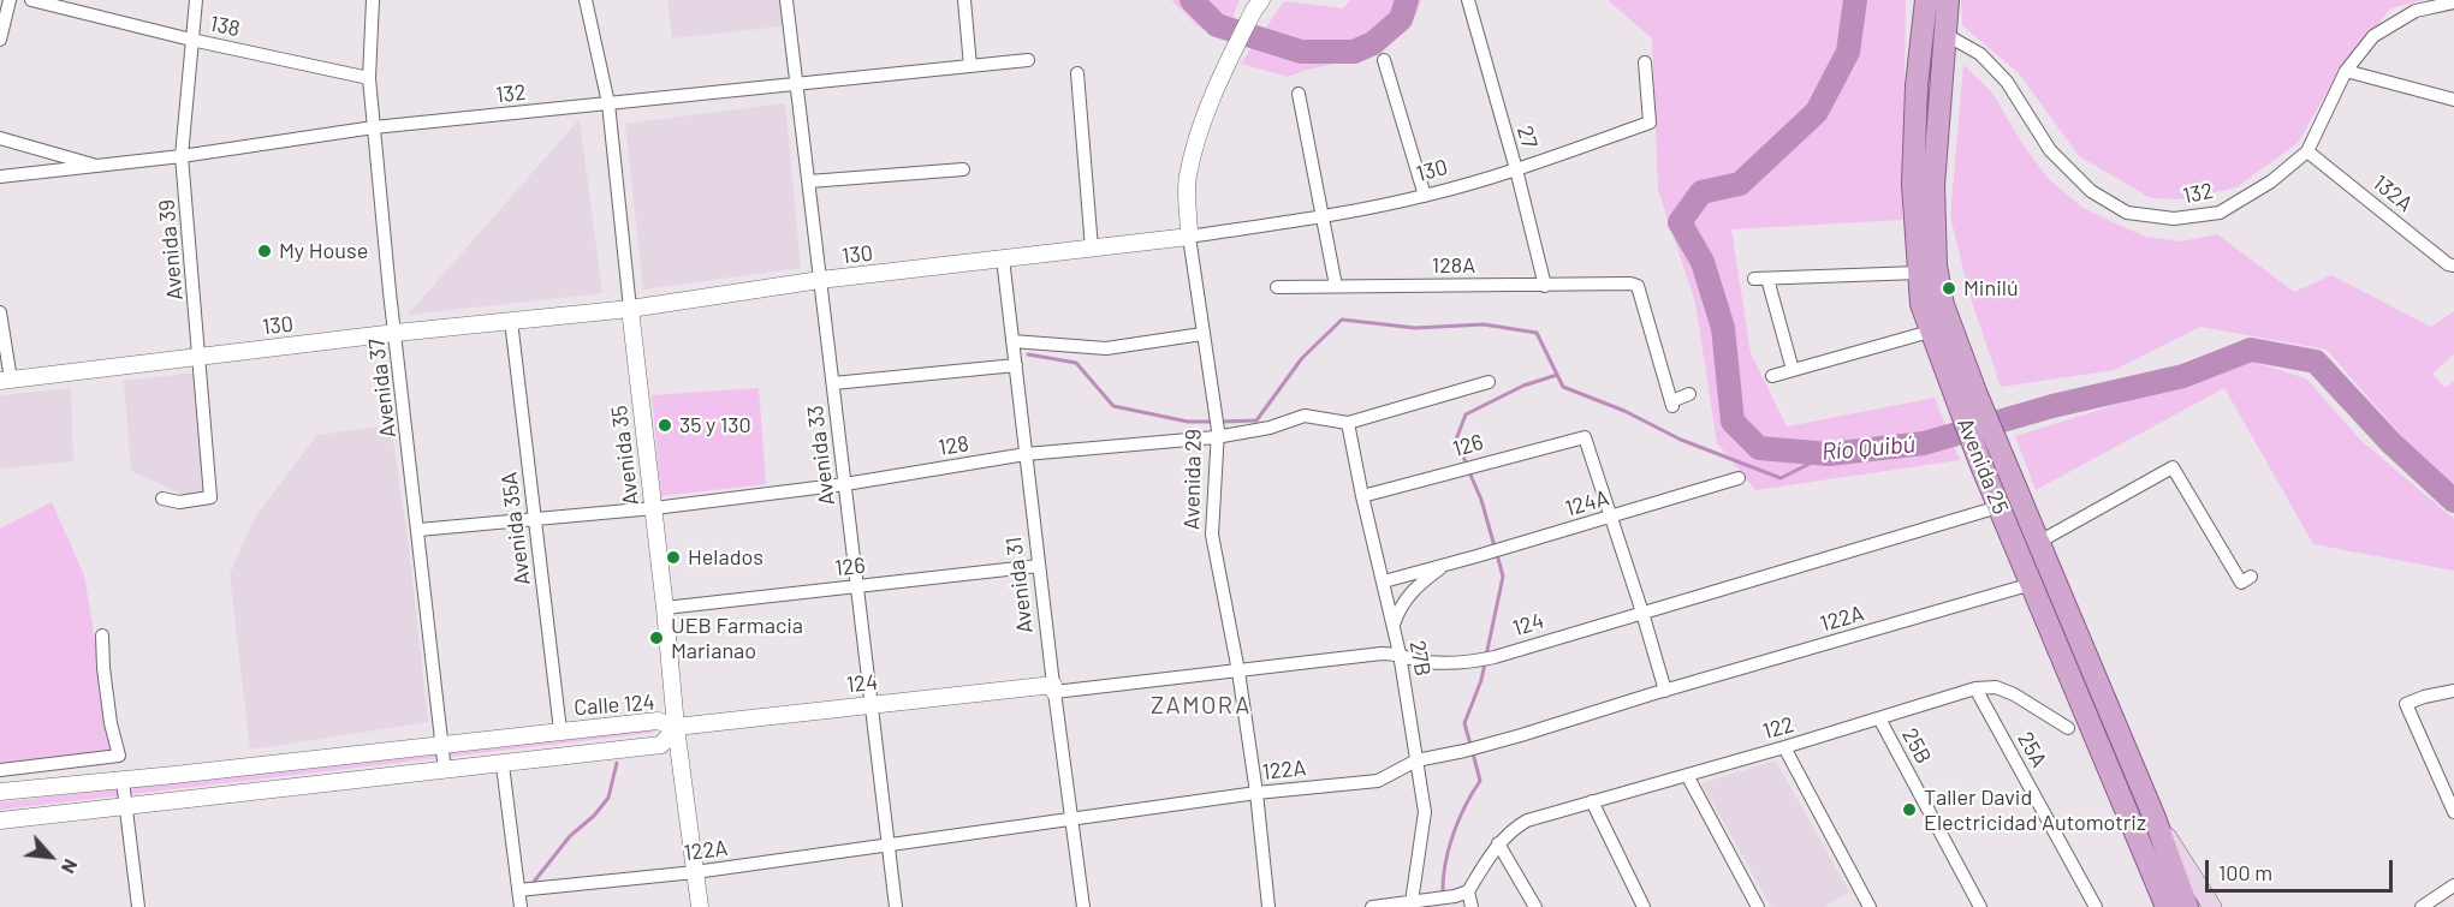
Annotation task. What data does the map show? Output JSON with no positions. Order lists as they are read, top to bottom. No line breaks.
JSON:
{"streets":{"main road":["Avenida 25"],"street":["138","132","27","130","132A","Avenida 39","128A","Avenida 37","128","126","Avenida 35","Avenida 33","Avenida 29","124A","Avenida 35A","Avenida 31","122A","124","27B","Calle 124","122","25B","25A"]},"crossings":[["138","Avenida 39"],["138","Avenida 37"],["132","132A"],["132","Avenida 39"],["132","Avenida 37"],["132","Avenida 35"],["132","Avenida 33"],["132","Avenida 25"],["27","130"],["27","128A"],["130","Avenida 39"],["130","Avenida 37"],["130","Avenida 35"],["130","Avenida 33"],["130","Avenida 29"],["130","Avenida 35A"],["130","Avenida 31"],["Avenida 37","128"],["Avenida 37","Calle 124"],["128","Avenida 35"],["128","Avenida 33"],["128","Avenida 29"],["128","Avenida 35A"],["128","Avenida 31"],["128","27B"],["126","Avenida 35"],["126","Avenida 33"],["126","124A"],["126","Avenida 31"],["126","27B"],["Avenida 35","122A"],["Avenida 35","124"],["Avenida 35","Calle 124"],["Avenida 33","122A"],["Avenida 33","124"],["Avenida 25","122A"],["Avenida 25","124"],["Avenida 29","122A"],["Avenida 29","124"],["124A","27B"],["Avenida 35A","Calle 124"],["Avenida 31","122A"],["Avenida 31","124"],["122A","27B"],["124","27B"],["124","Calle 124"],["122","25B"],["122","25A"]],"districts":["ZAMORA"],"water":["Río Quibú"],"places":["My House","Minilú","35 y 130","Helados","UEB Farmacia Marianao","Taller David Electricidad Automotriz"],"scale_bar":"100 m","north":"bottom right"}
